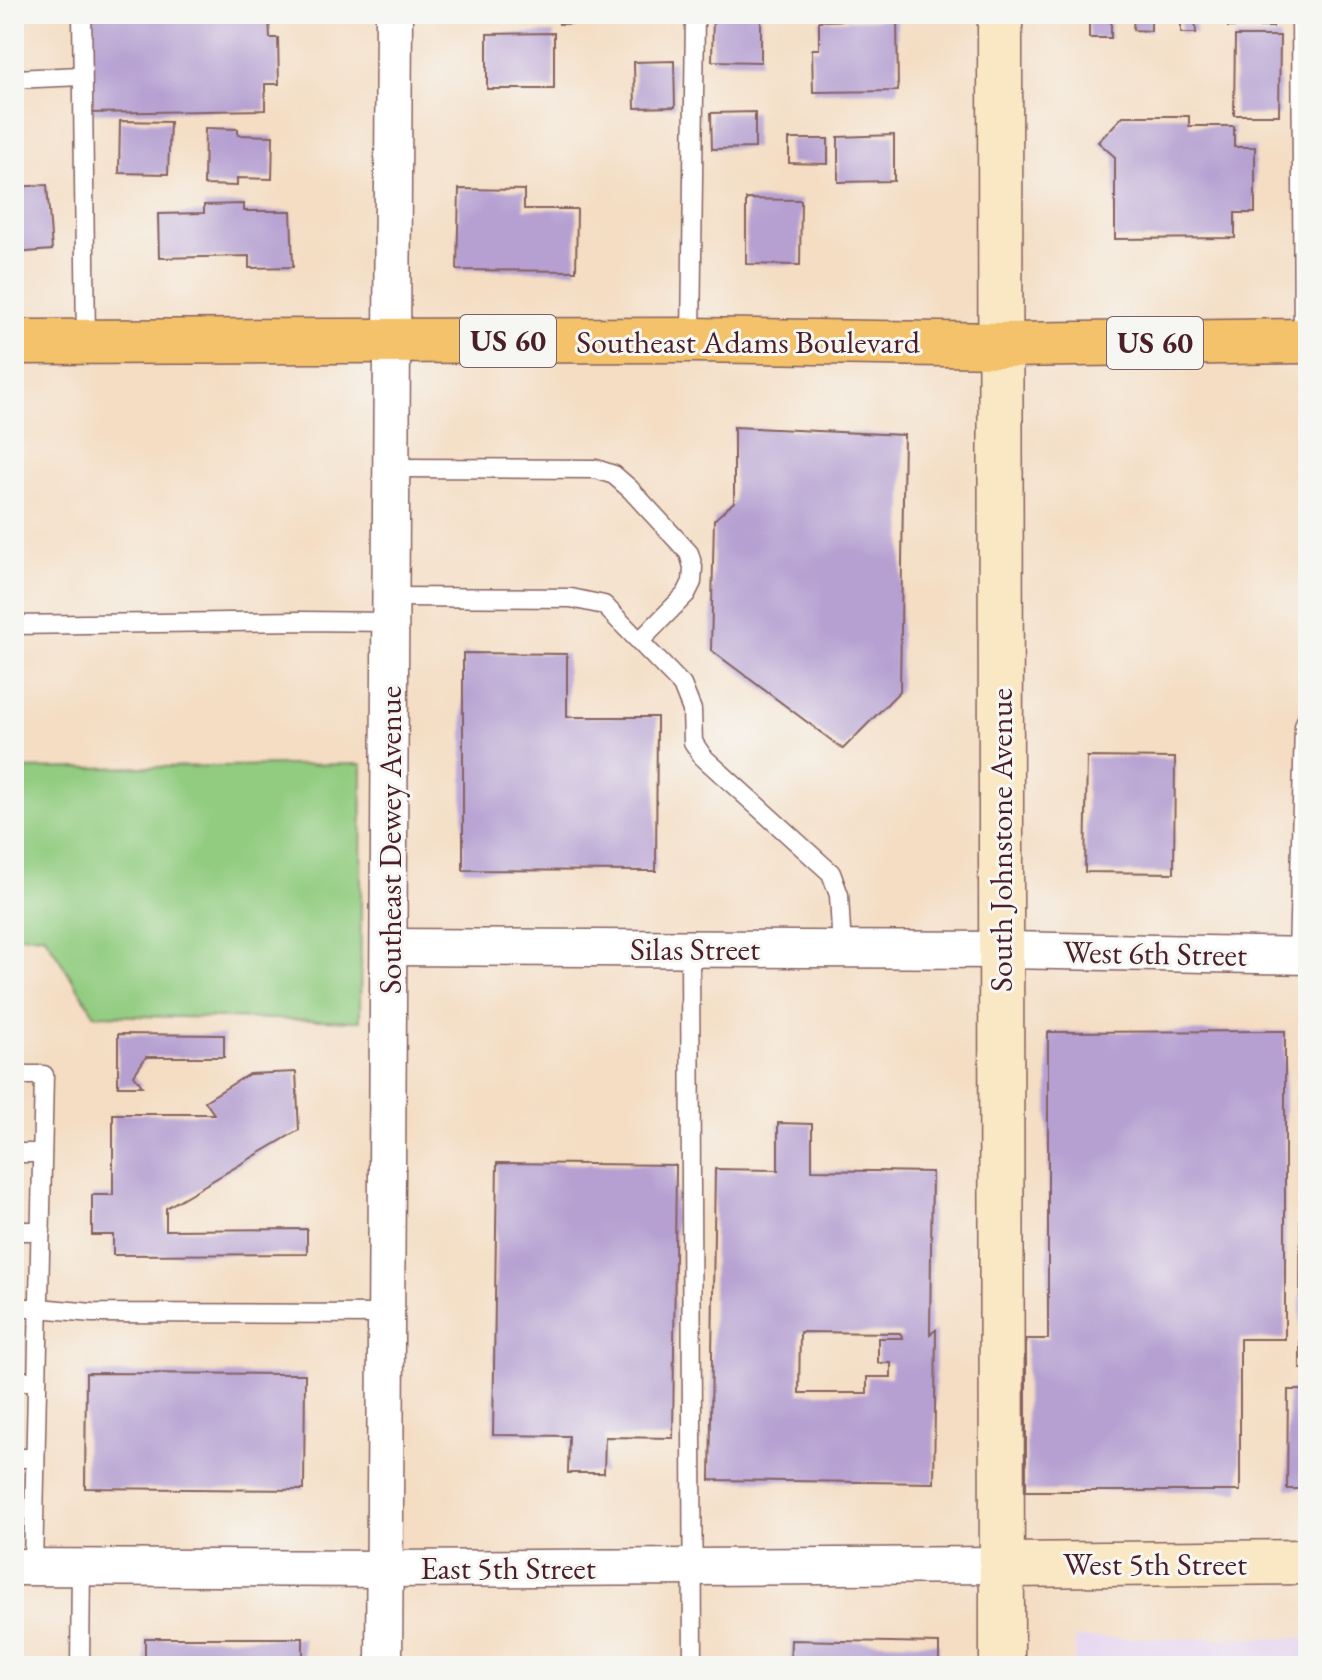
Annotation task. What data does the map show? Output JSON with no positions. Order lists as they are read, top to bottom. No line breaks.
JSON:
{"streets":{"main road":["US 60","Southeast Adams Boulevard"],"street":["Southeast Dewey Avenue","South Johnstone Avenue","Silas Street","West 6th Street","West 5th Street","East 5th Street"]},"crossings":[["US 60","Southeast Adams Boulevard"],["US 60","South Johnstone Avenue"],["Southeast Adams Boulevard","Southeast Dewey Avenue"],["Southeast Adams Boulevard","South Johnstone Avenue"],["Southeast Dewey Avenue","Silas Street"],["Southeast Dewey Avenue","East 5th Street"],["South Johnstone Avenue","Silas Street"],["South Johnstone Avenue","West 6th Street"],["South Johnstone Avenue","West 5th Street"],["South Johnstone Avenue","East 5th Street"],["Silas Street","West 6th Street"],["West 5th Street","East 5th Street"]]}
